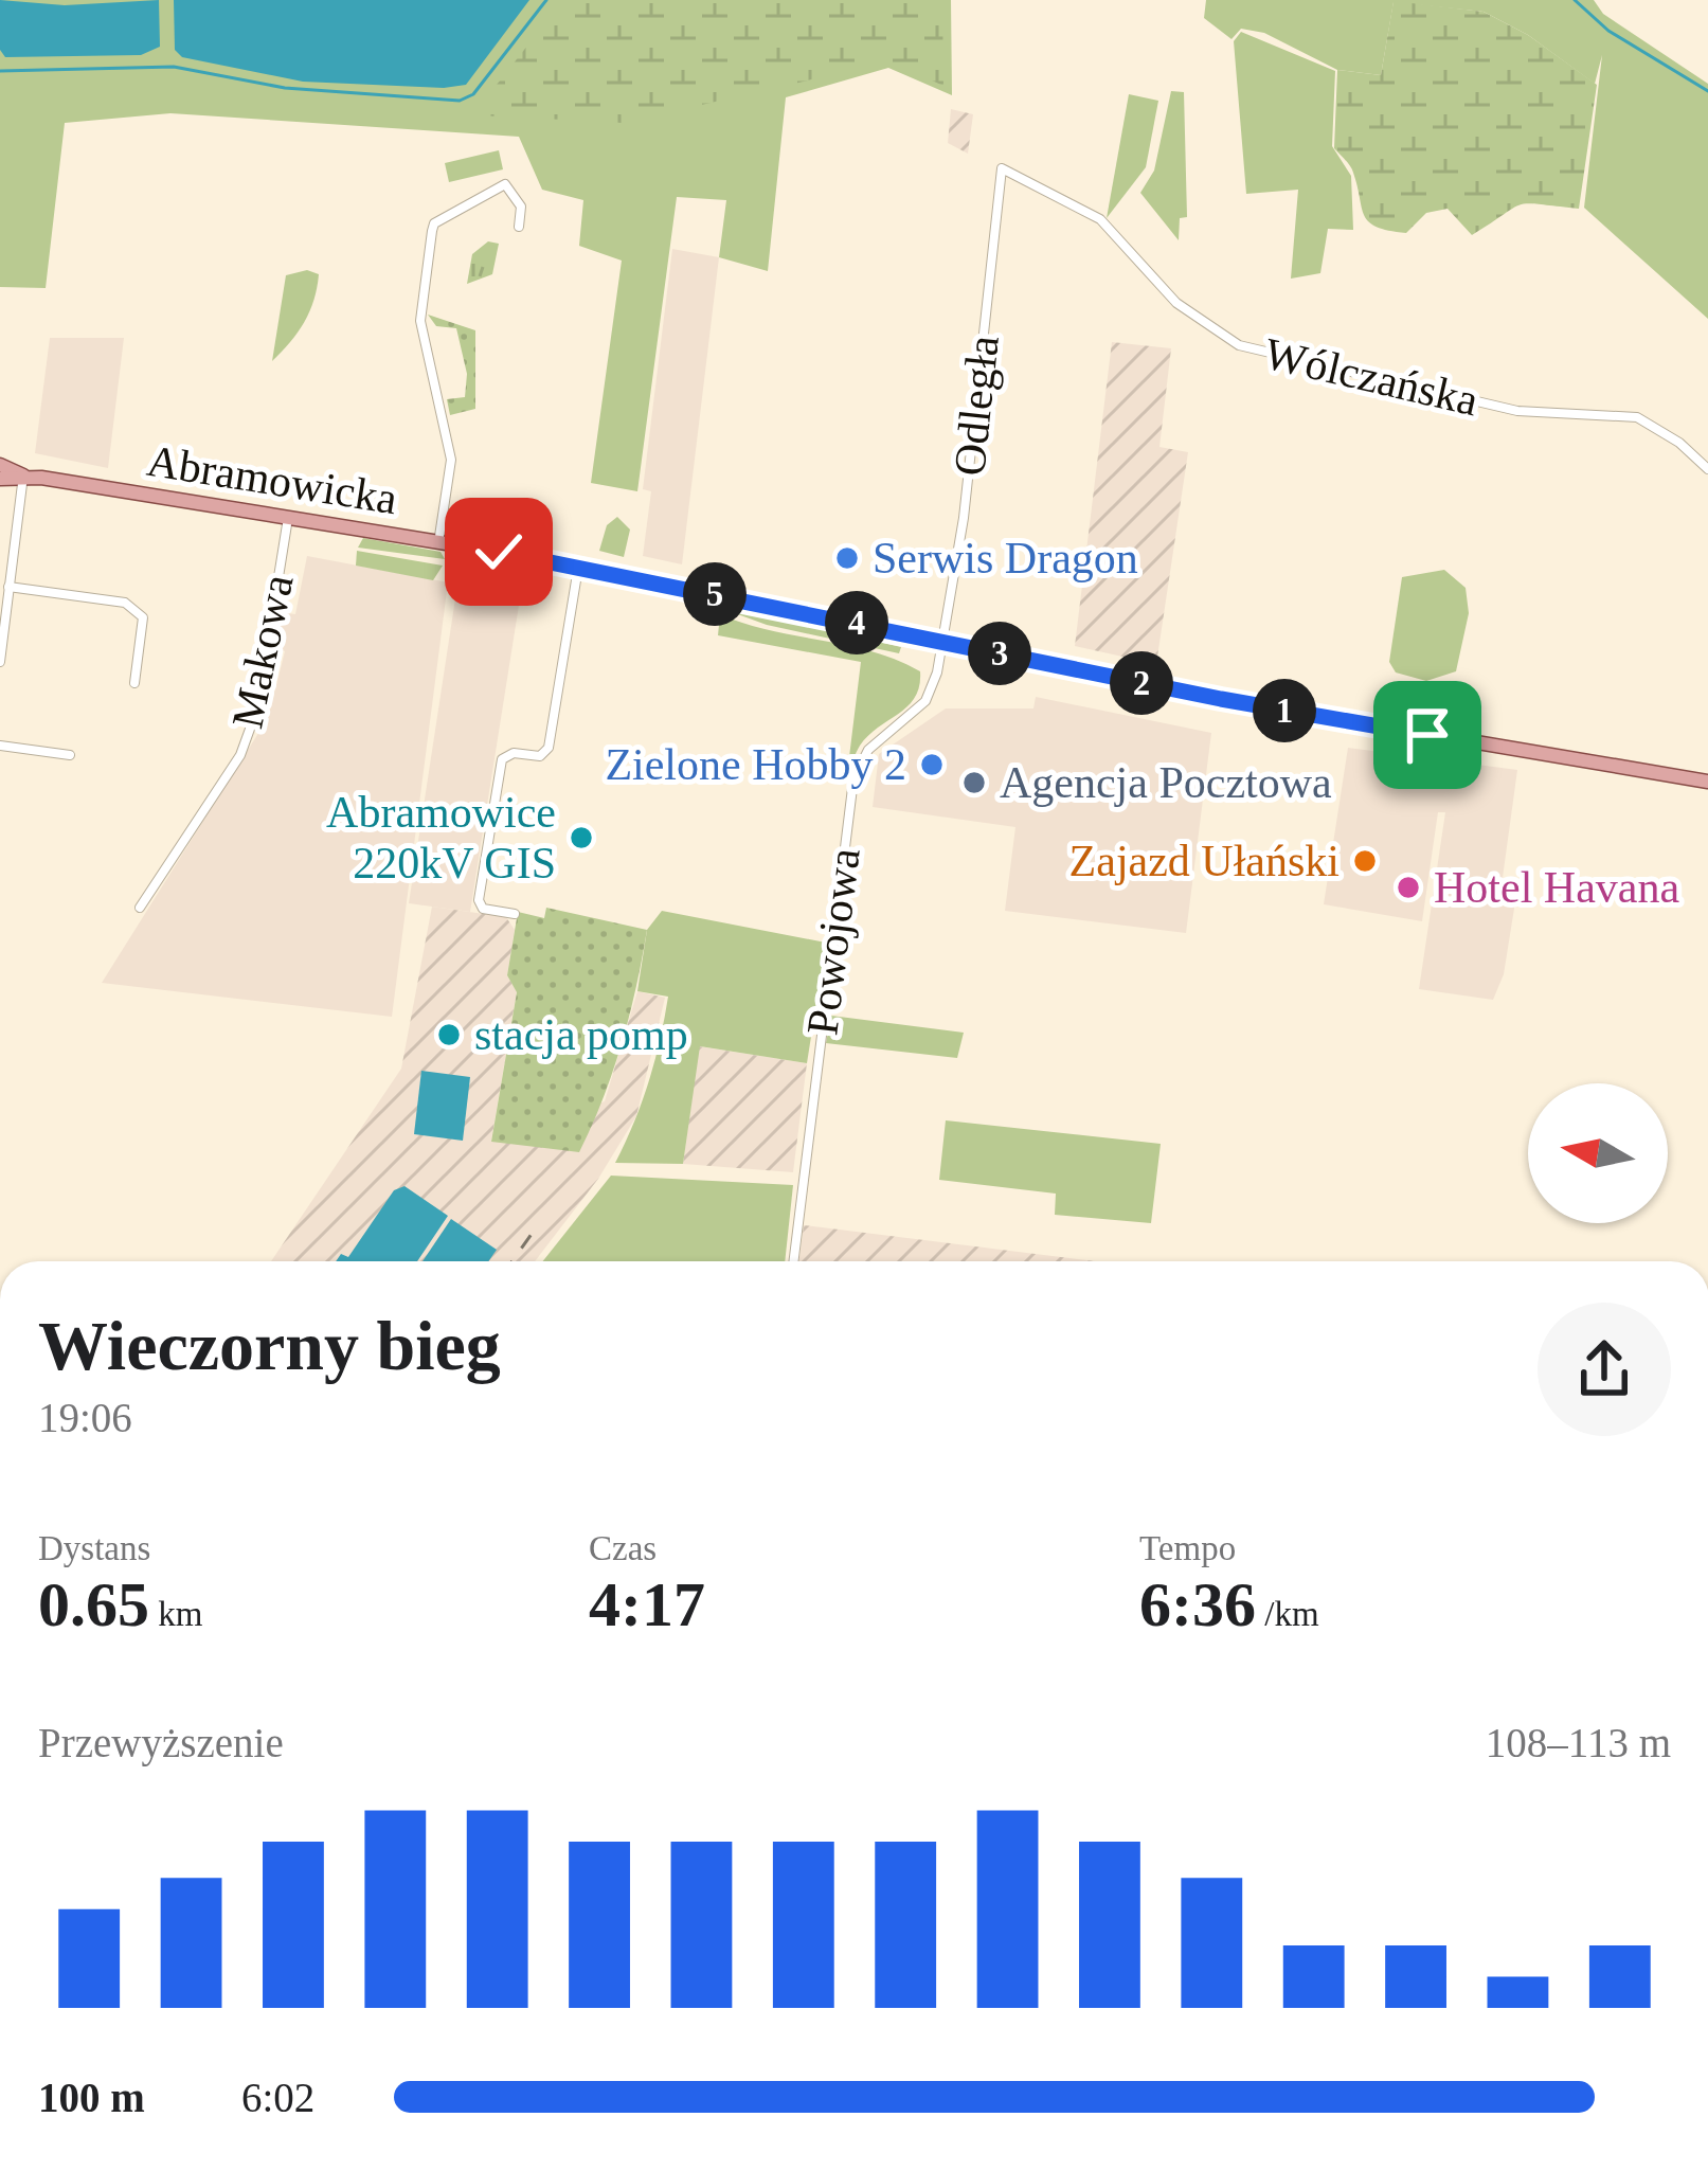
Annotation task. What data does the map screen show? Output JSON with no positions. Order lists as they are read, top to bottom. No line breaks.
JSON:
{"streets":{"main road":["Abramowicka"],"street":["Wólczańska","Odległa","Makowa","Powojowa"]},"crossings":[["Wólczańska","Odległa"],["Odległa","Abramowicka"],["Odległa","Powojowa"],["Abramowicka","Makowa"],["Abramowicka","Powojowa"]],"places":["Serwis Dragon","Zielone Hobby 2","Agencja Pocztowa","Abramowice 220kV GIS","Zajazd Ułański","Hotel Havana","stacja pomp"],"north":"left","page":{"pins":["5","4","3","2","1"],"heading":["Wieczorny bieg","19:06"],"stats":[["Dystans","0.65 km"],["Czas","4:17"],["Tempo","6:36 /km"]],"chart":["Przewyższenie","108–113 m"],"list":[{"name":"100 m","note":"6:02"}]}}
